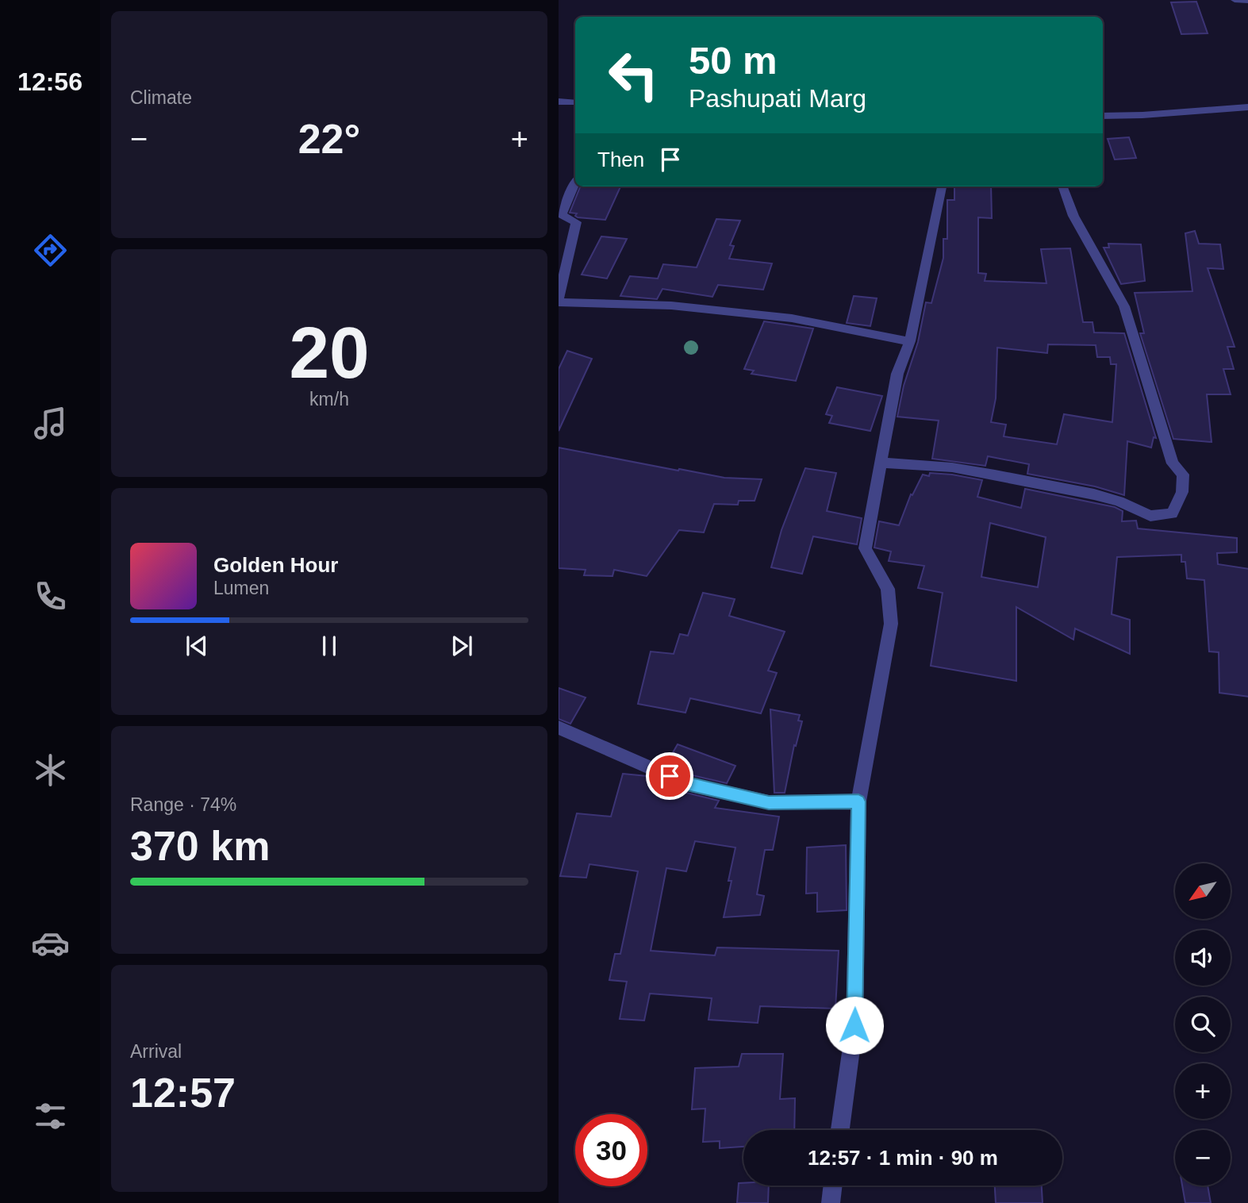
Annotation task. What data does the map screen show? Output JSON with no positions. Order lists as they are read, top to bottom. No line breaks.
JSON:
{"north":"bottom left","page":{"tabs":"12:56","tile":["Climate",["20","km/h"],["Range · 74%","370 km"],["Arrival","12:57"]],"turn":["50 m","Pashupati Marg"],"heat":["−","22°","+"],"then":"Then","song":["Golden Hour","Lumen"],"map_buttons":["+","−"],"limit":"30","trip":"12:57 · 1 min · 90 m"}}
